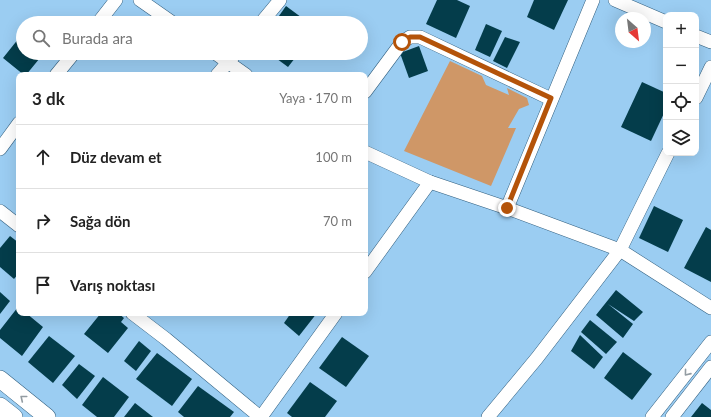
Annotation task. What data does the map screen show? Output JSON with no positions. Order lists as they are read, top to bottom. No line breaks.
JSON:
{"north":"bottom right","page":{"map_buttons":["+","−"],"search":"Burada ara","heading":["3 dk","Yaya · 170 m"],"list":[["Düz devam et","100 m"],["Sağa dön","70 m"],"Varış noktası"]}}
